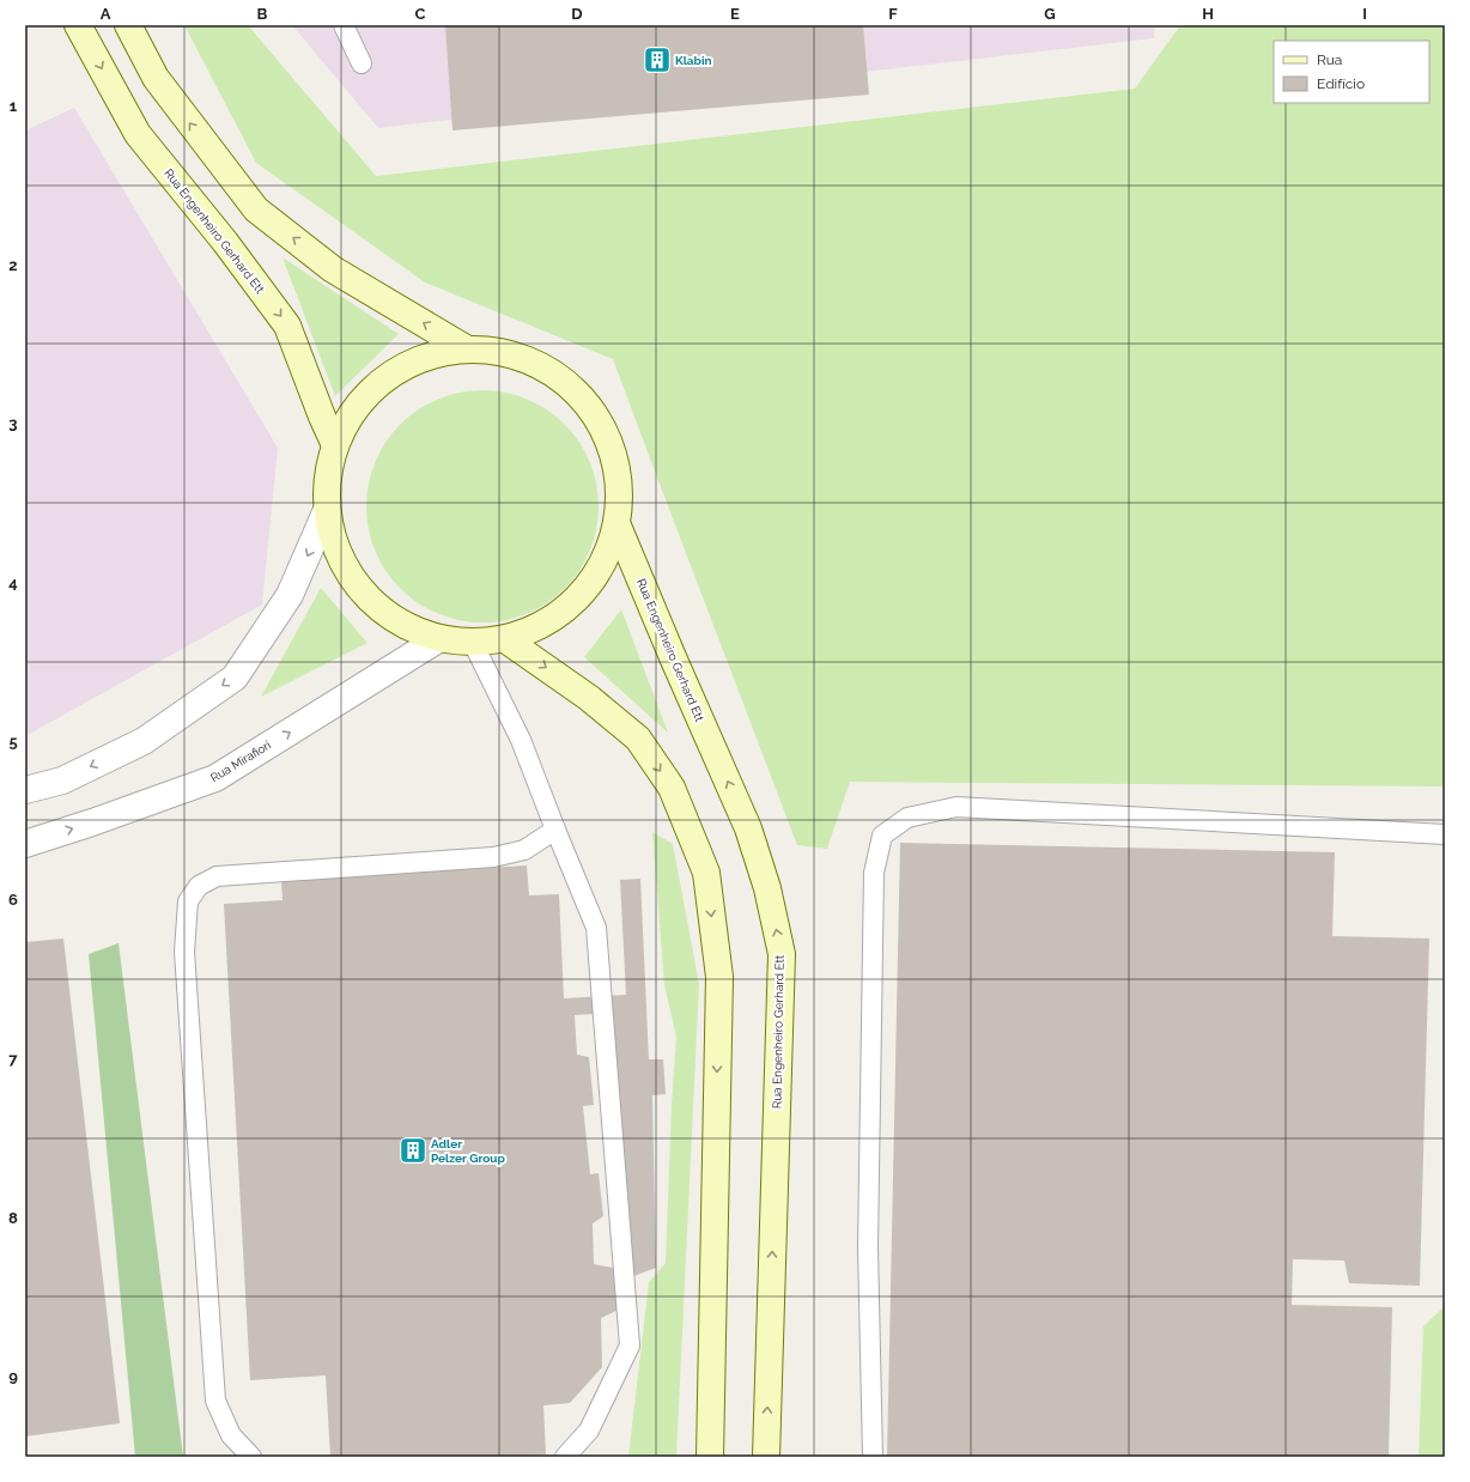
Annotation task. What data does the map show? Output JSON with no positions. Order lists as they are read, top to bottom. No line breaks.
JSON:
{"streets":{"main road":["Rua Engenheiro Gerhard Ett"],"street":["Rua Mirafiori"]},"places":{"building":["Klabin","Adler Pelzer Group"]},"legend":["Rua","Edifício"],"grid":{"columns":["A","B","C","D","E","F","G","H","I"],"rows":["1","2","3","4","5","6","7","8","9"]}}
